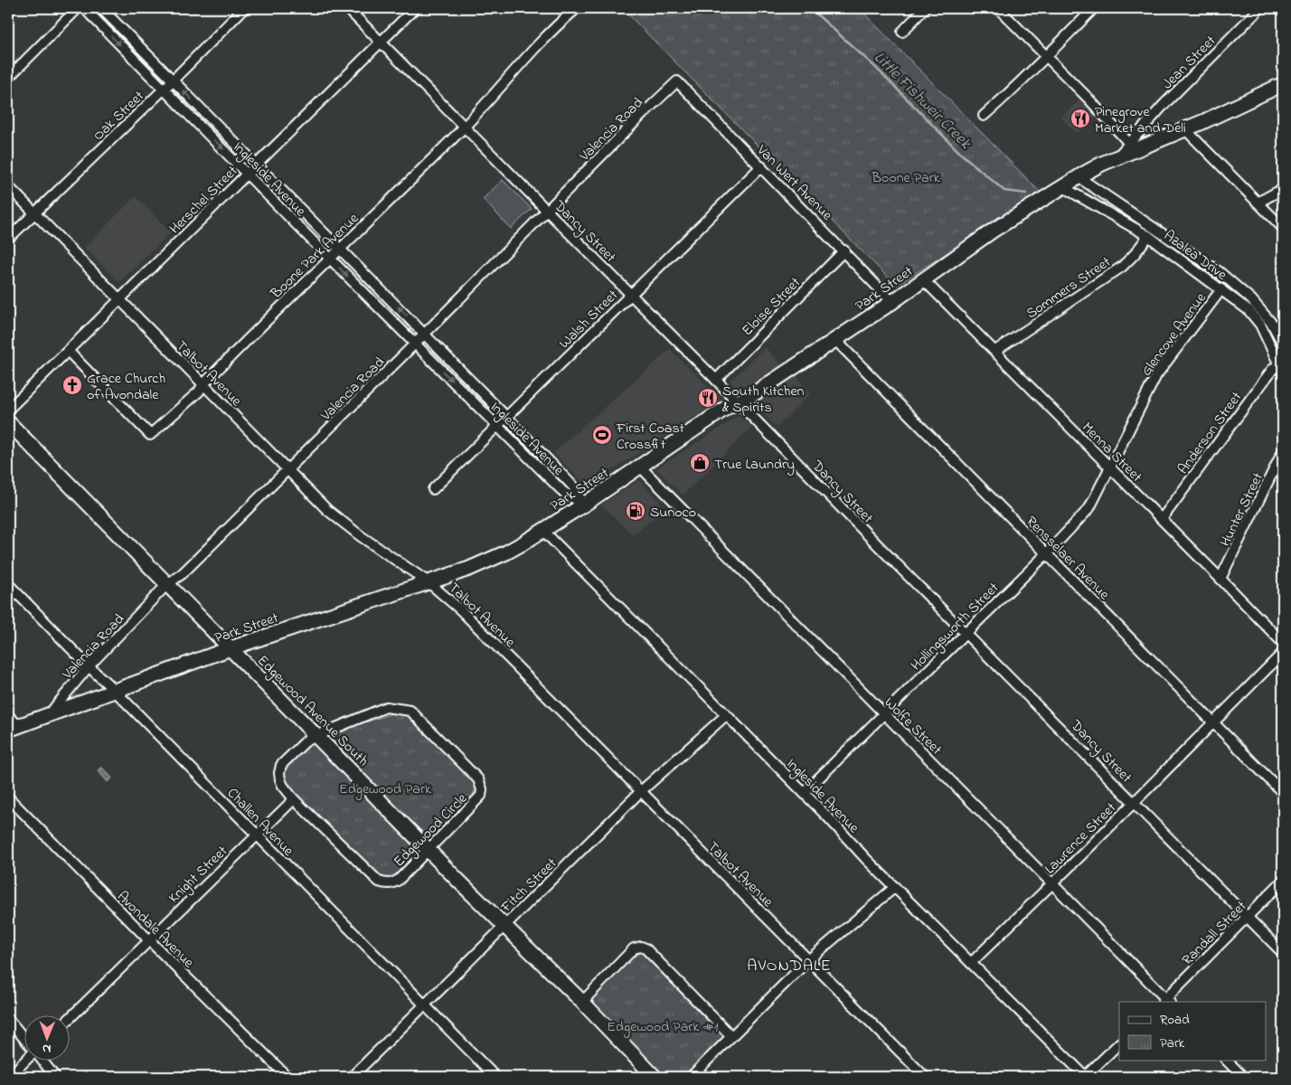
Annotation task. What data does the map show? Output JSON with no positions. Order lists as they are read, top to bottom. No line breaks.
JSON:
{"streets":{"street":["Jean Street","Oak Street","Valencia Road","Ingleside Avenue","Van Wert Avenue","Herschel Street","Dancy Street","Azalea Drive","Boone Park Avenue","Sommers Street","Park Street","Eloise Street","Walsh Street","Glencove Avenue","Talbot Avenue","Anderson Street","Menna Street","Hunter Street","Rensselaer Avenue","Hollingsworth Street","Edgewood Avenue South","Wolfe Street","Challen Avenue","Edgewood Circle","Lawrence Street","Knight Street","Fitch Street","Avondale Avenue","Randall Street"]},"crossings":[["Jean Street","Park Street"],["Oak Street","Ingleside Avenue"],["Oak Street","Talbot Avenue"],["Valencia Road","Ingleside Avenue"],["Valencia Road","Van Wert Avenue"],["Valencia Road","Dancy Street"],["Valencia Road","Park Street"],["Valencia Road","Talbot Avenue"],["Valencia Road","Edgewood Avenue South"],["Valencia Road","Challen Avenue"],["Ingleside Avenue","Herschel Street"],["Ingleside Avenue","Boone Park Avenue"],["Ingleside Avenue","Park Street"],["Ingleside Avenue","Walsh Street"],["Ingleside Avenue","Hollingsworth Street"],["Ingleside Avenue","Lawrence Street"],["Ingleside Avenue","Fitch Street"],["Van Wert Avenue","Park Street"],["Van Wert Avenue","Eloise Street"],["Van Wert Avenue","Walsh Street"],["Herschel Street","Dancy Street"],["Herschel Street","Boone Park Avenue"],["Herschel Street","Talbot Avenue"],["Dancy Street","Boone Park Avenue"],["Dancy Street","Park Street"],["Dancy Street","Eloise Street"],["Dancy Street","Walsh Street"],["Dancy Street","Hollingsworth Street"],["Dancy Street","Lawrence Street"],["Dancy Street","Randall Street"],["Azalea Drive","Sommers Street"],["Azalea Drive","Park Street"],["Azalea Drive","Glencove Avenue"],["Azalea Drive","Anderson Street"],["Boone Park Avenue","Talbot Avenue"],["Sommers Street","Menna Street"],["Park Street","Talbot Avenue"],["Park Street","Menna Street"],["Park Street","Rensselaer Avenue"],["Park Street","Edgewood Avenue South"],["Park Street","Wolfe Street"],["Park Street","Challen Avenue"],["Glencove Avenue","Menna Street"],["Glencove Avenue","Hollingsworth Street"],["Talbot Avenue","Fitch Street"],["Anderson Street","Menna Street"],["Menna Street","Hunter Street"],["Menna Street","Hollingsworth Street"],["Rensselaer Avenue","Hollingsworth Street"],["Rensselaer Avenue","Lawrence Street"],["Hollingsworth Street","Wolfe Street"],["Edgewood Avenue South","Edgewood Circle"],["Edgewood Avenue South","Fitch Street"],["Wolfe Street","Lawrence Street"],["Wolfe Street","Randall Street"],["Challen Avenue","Knight Street"],["Challen Avenue","Fitch Street"],["Edgewood Circle","Knight Street"],["Knight Street","Avondale Avenue"]],"districts":["AVONDALE"],"water":["Little Fishweir Creek"],"parks":["Boone Park","Edgewood Park","Edgewood Park #1"],"places":{"restaurant":["Pinegrove Market and Deli","South Kitchen & Spirits"],"church":["Grace Church of Avondale"],"sports":["First Coast Crossfit"],"shop":["True Laundry"],"fuel station":["Sunoco"]},"legend":["Road","Park"],"north":"bottom"}
